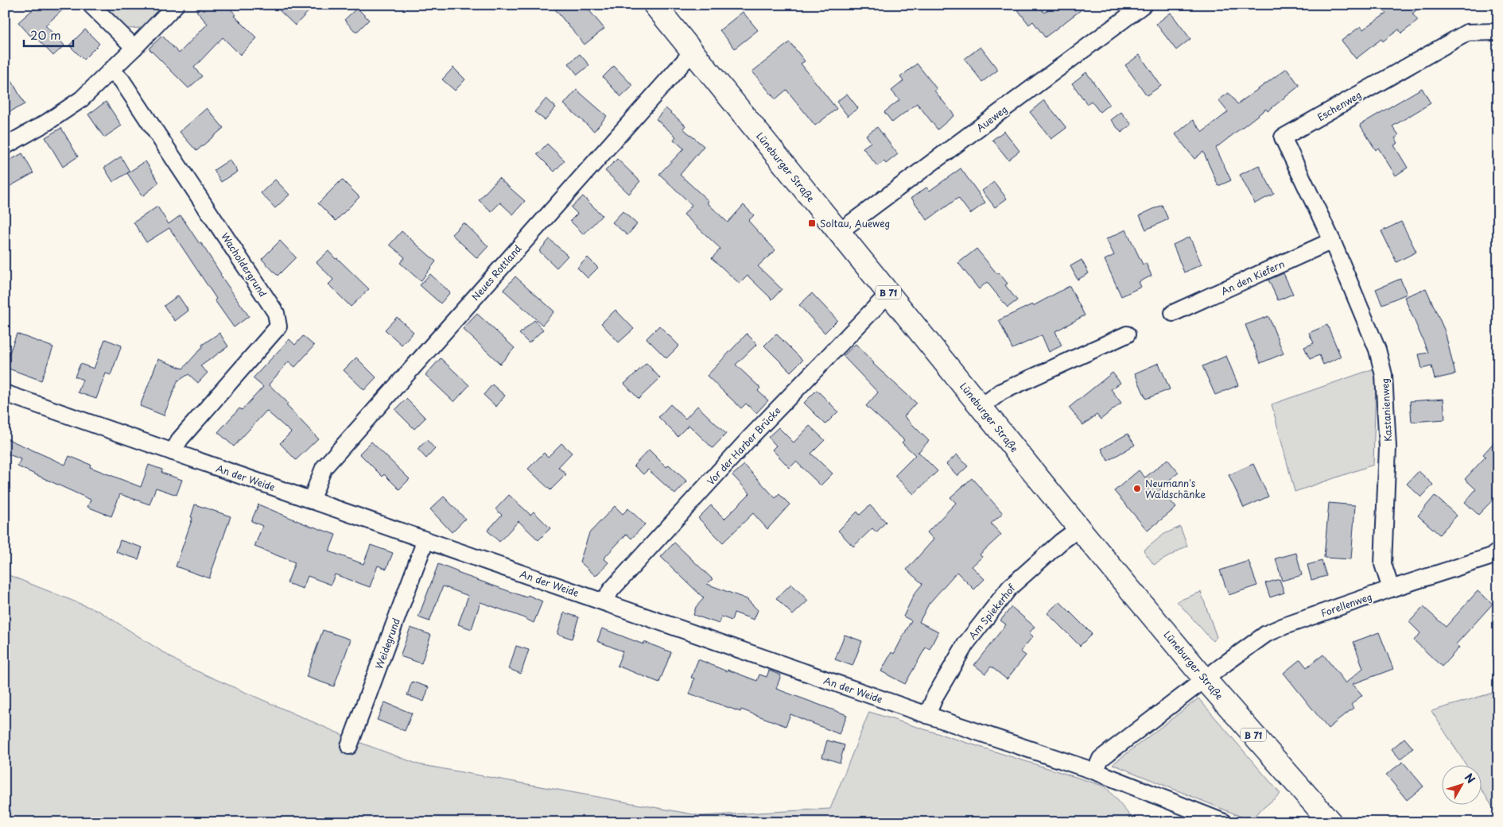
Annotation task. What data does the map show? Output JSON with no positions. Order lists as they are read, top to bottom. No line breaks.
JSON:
{"streets":{"main road":["Lüneburger Straße","B 71"],"street":["Eschenweg","Aueweg","Wacholdergrund","Neues Rottland","An den Kiefern","Kastanienweg","Vor der Harber Brücke","An der Weide","Forellenweg","Am Spiekerhof","Weidegrund"]},"crossings":[["Eschenweg","An den Kiefern"],["Eschenweg","Kastanienweg"],["Aueweg","Lüneburger Straße"],["Lüneburger Straße","Neues Rottland"],["Lüneburger Straße","Vor der Harber Brücke"],["Lüneburger Straße","Forellenweg"],["Lüneburger Straße","Am Spiekerhof"],["Wacholdergrund","An der Weide"],["Neues Rottland","An der Weide"],["An den Kiefern","Kastanienweg"],["Kastanienweg","Forellenweg"],["Vor der Harber Brücke","An der Weide"],["An der Weide","Am Spiekerhof"],["An der Weide","Weidegrund"]],"places":{"transit":["Soltau, Aueweg"],"other":["Neumann's Waldschänke"]},"scale_bar":"20 m","north":"top right"}
